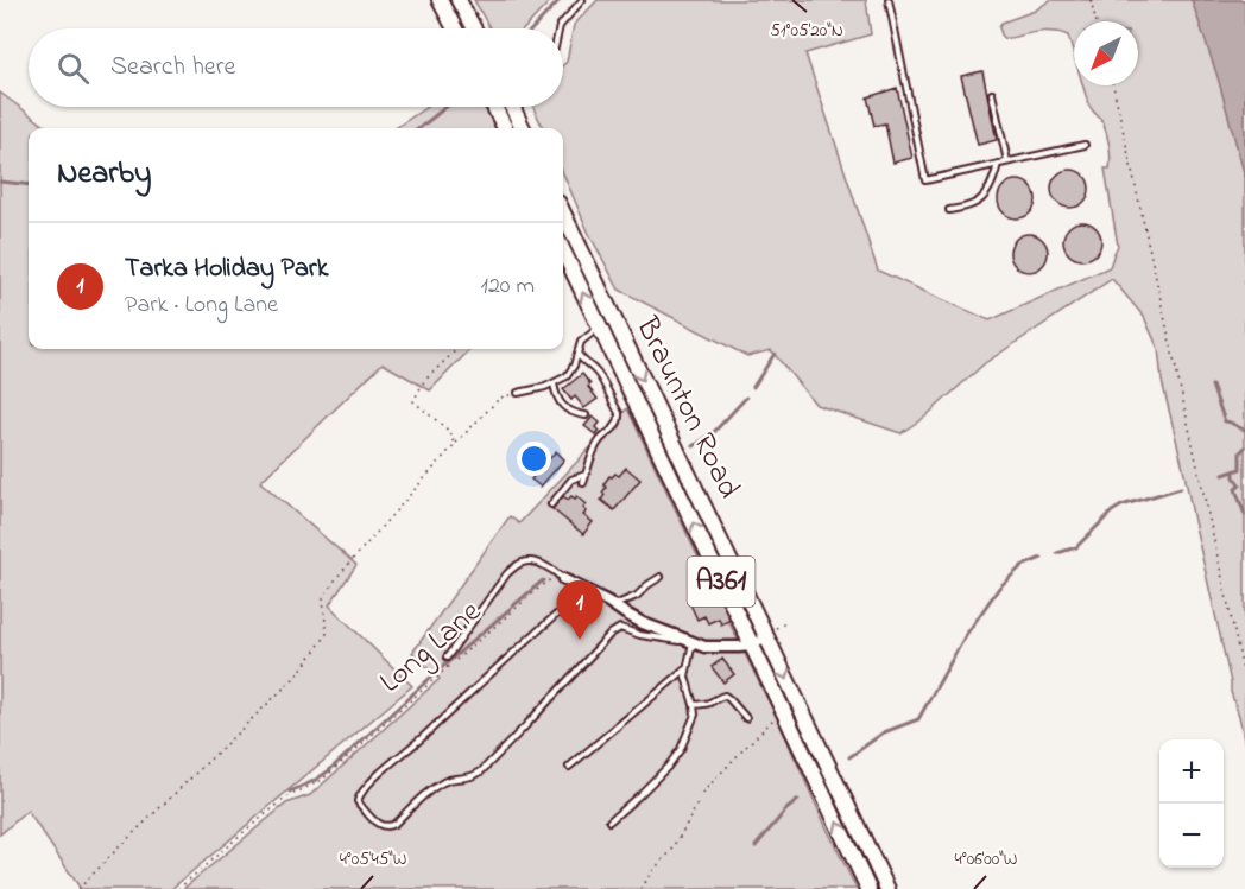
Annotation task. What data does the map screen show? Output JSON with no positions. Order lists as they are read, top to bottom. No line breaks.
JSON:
{"streets":{"main road":["Braunton Road","A361"],"path":["Long Lane"]},"north":"bottom left","page":{"search":"Search here","heading":"Nearby","list":[{"mark":"1","name":"Tarka Holiday Park","note":"Park · Long Lane","value":"120 m"}],"pins":"1","map_buttons":["+","−"]},"coordinates":["51°05'20\"N","4°05'45\"W","4°06'00\"W"]}
